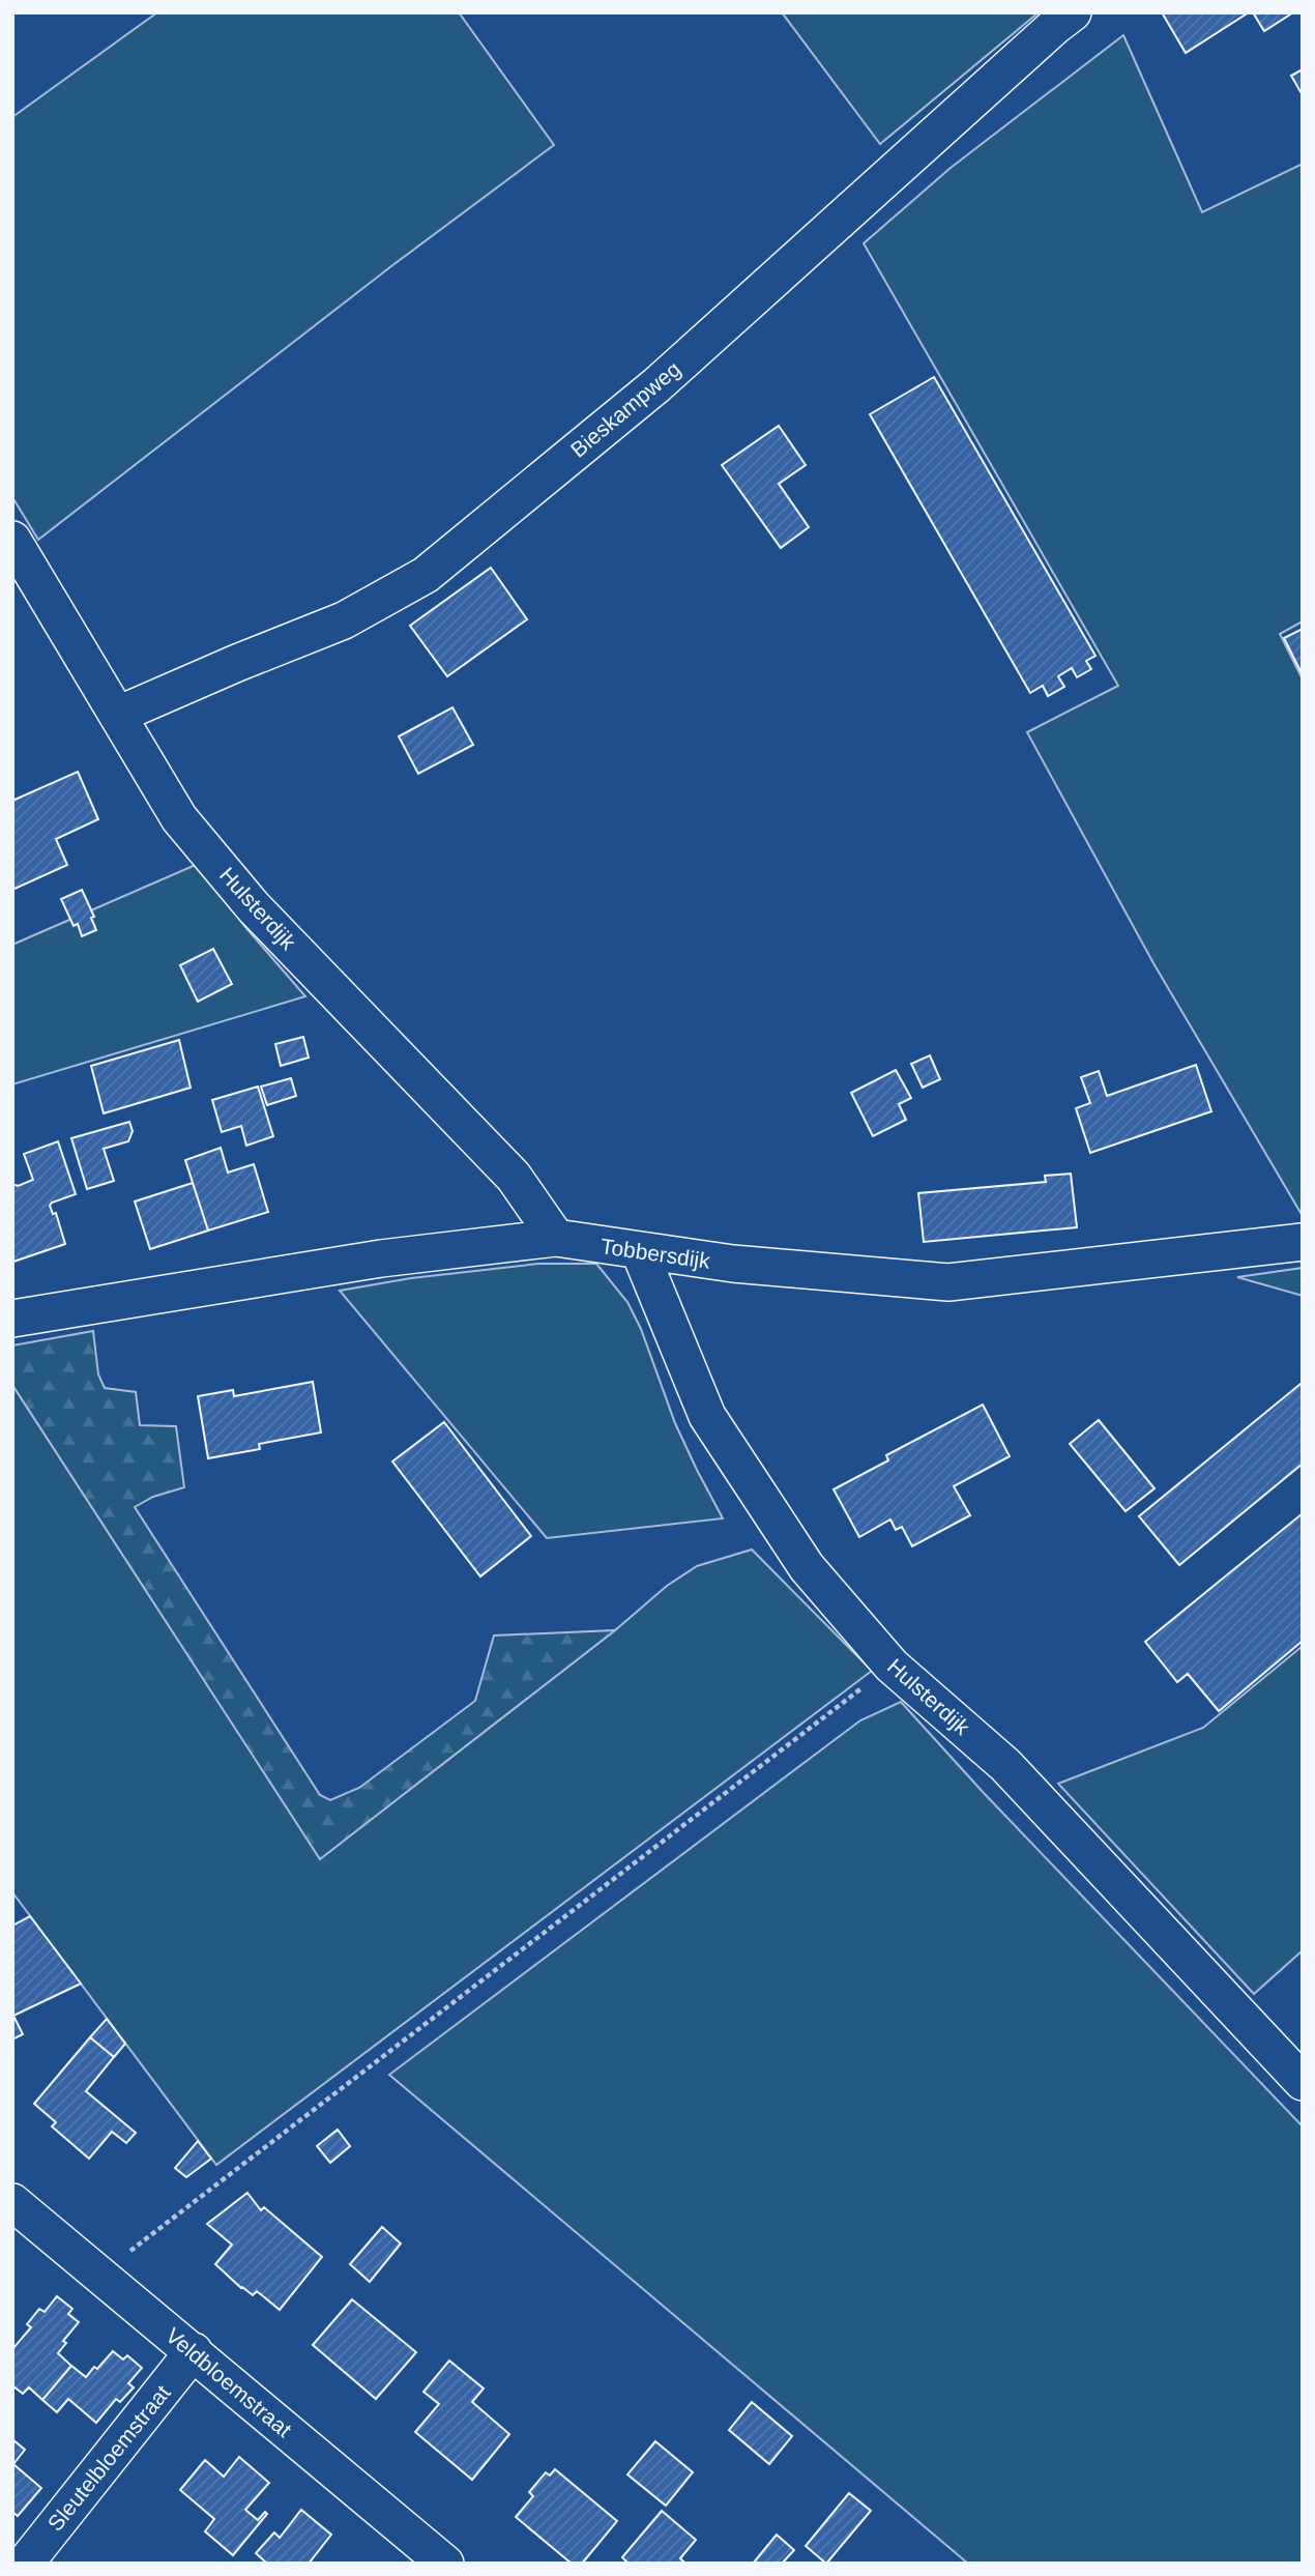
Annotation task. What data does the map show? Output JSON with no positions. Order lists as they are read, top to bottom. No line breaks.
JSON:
{"streets":{"street":["Bieskampweg","Hulsterdijk","Tobbersdijk","Veldbloemstraat","Sleutelbloemstraat"]},"crossings":[["Bieskampweg","Hulsterdijk"],["Hulsterdijk","Tobbersdijk"],["Veldbloemstraat","Sleutelbloemstraat"]]}
